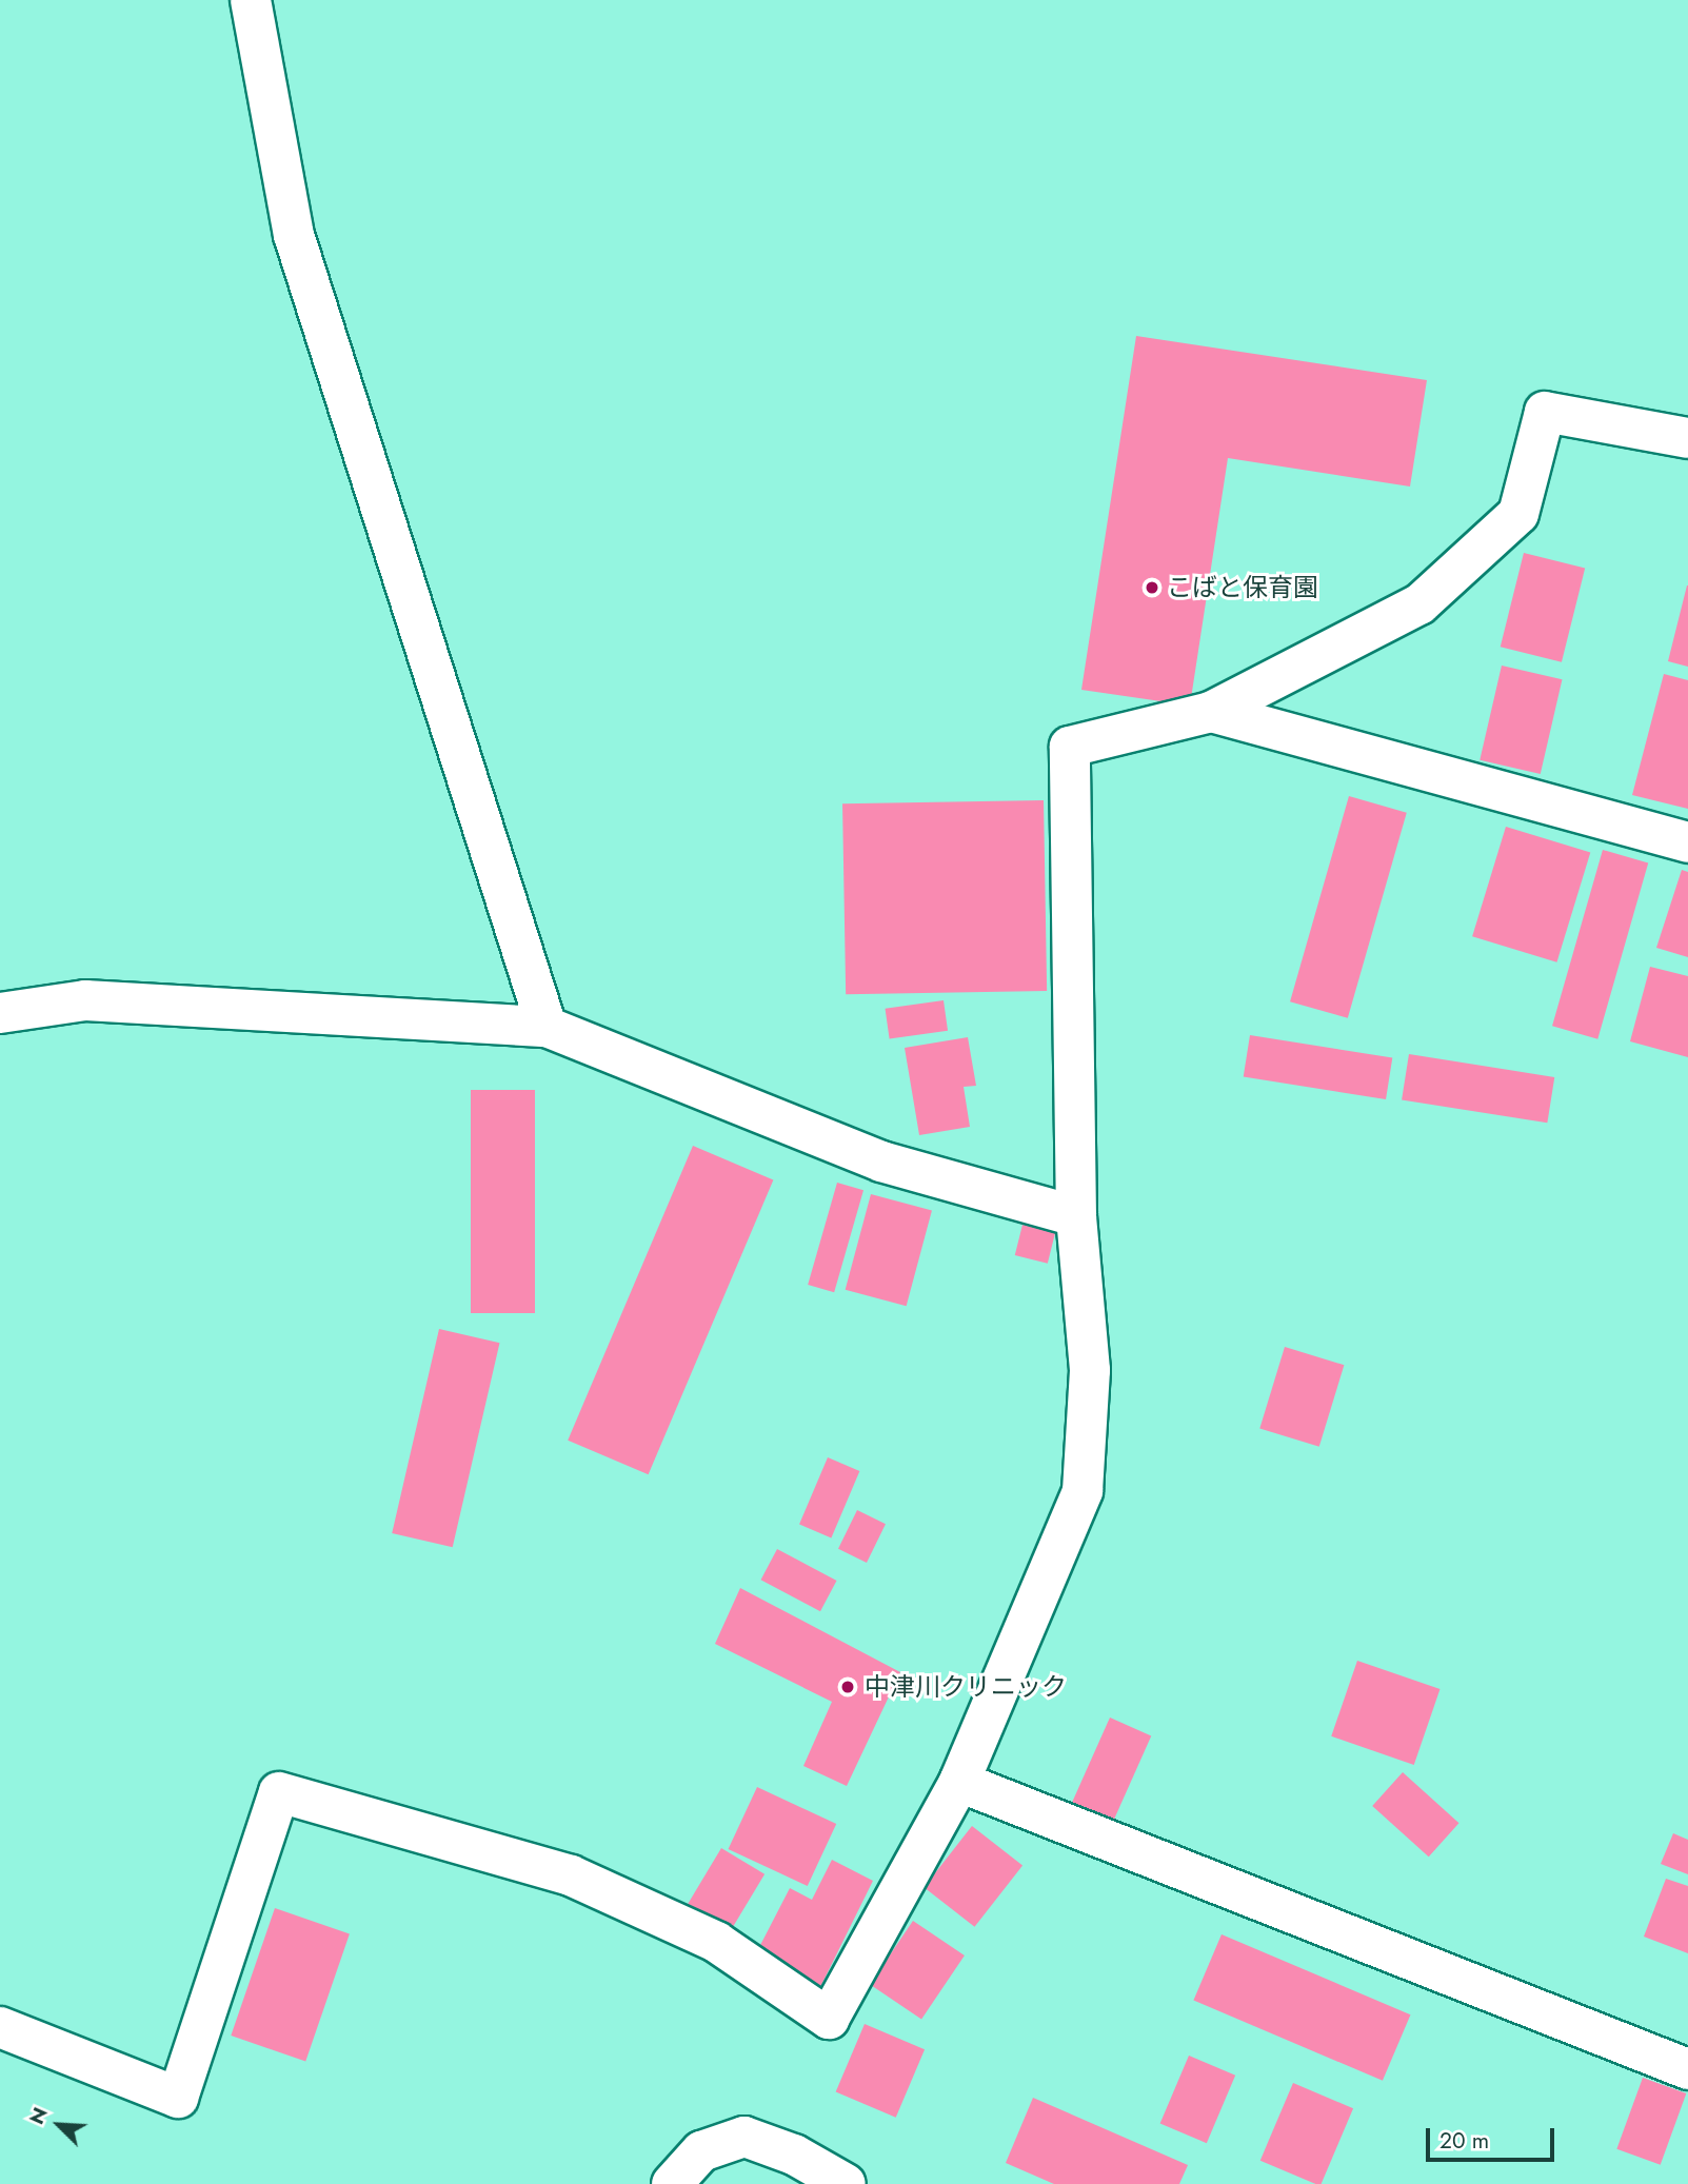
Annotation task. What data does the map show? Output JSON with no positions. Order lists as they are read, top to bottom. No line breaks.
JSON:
{"places":["こばと保育園","中津川クリニック"],"scale_bar":"20 m","north":"top left"}
